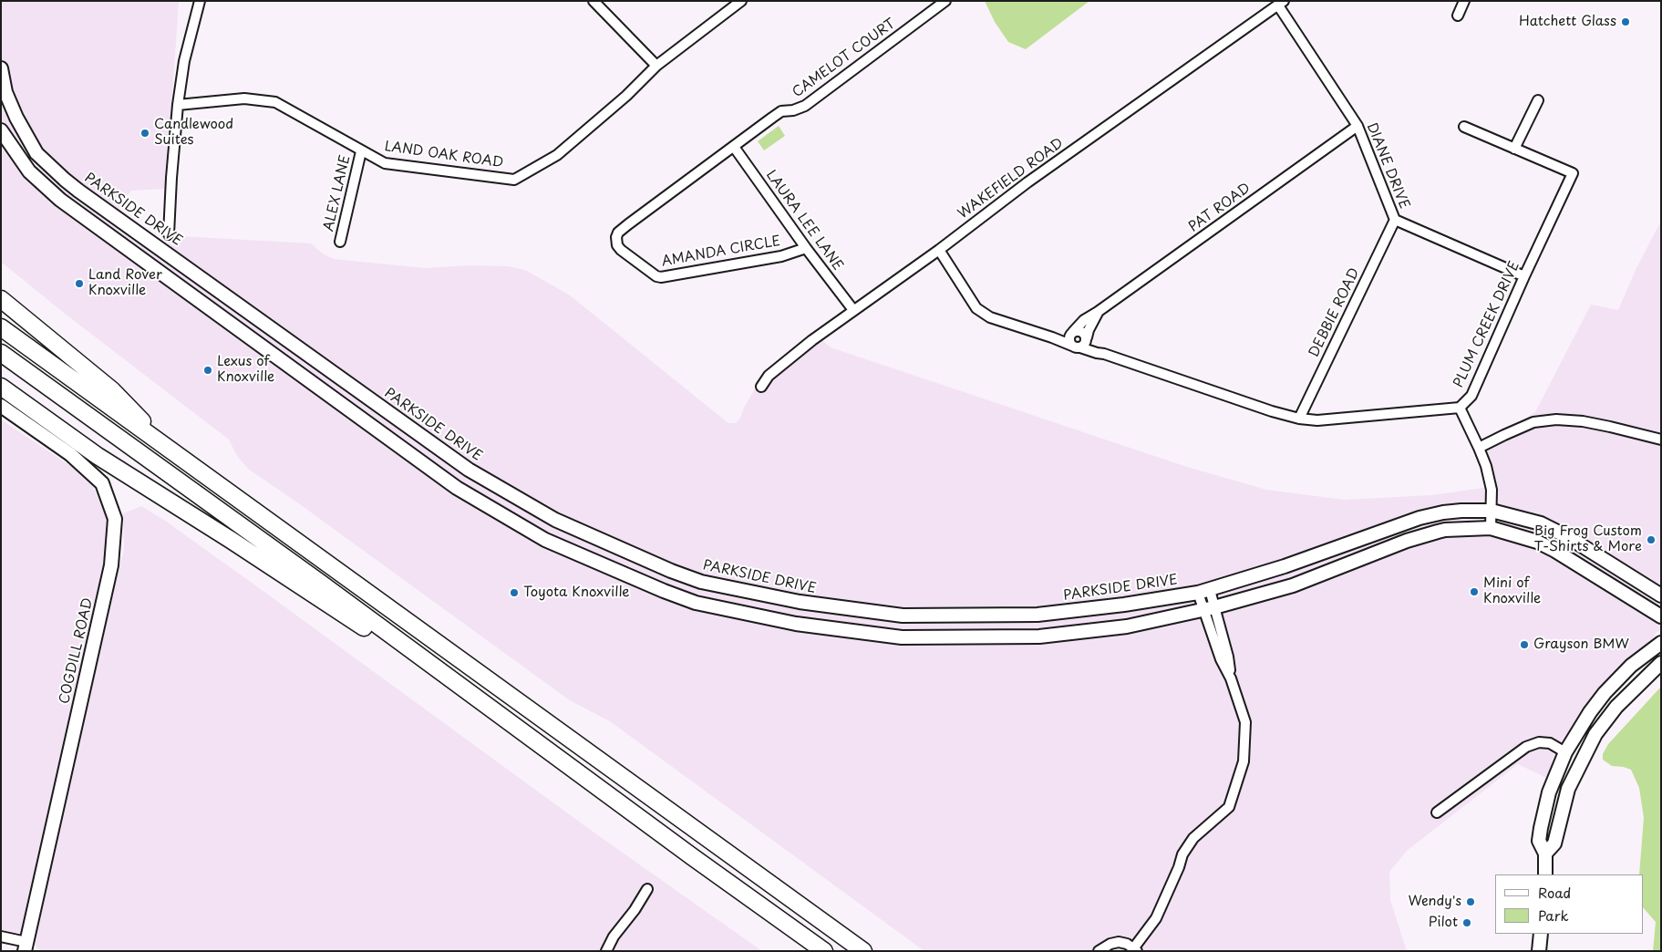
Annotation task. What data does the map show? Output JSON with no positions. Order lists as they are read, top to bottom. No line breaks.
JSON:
{"streets":{"street":["CAMELOT COURT","LAND OAK ROAD","DIANE DRIVE","WAKEFIELD ROAD","ALEX LANE","PAT ROAD","PARKSIDE DRIVE","LAURA LEE LANE","AMANDA CIRCLE","DEBBIE ROAD","PLUM CREEK DRIVE","COGDILL ROAD"]},"crossings":[["CAMELOT COURT","LAURA LEE LANE"],["CAMELOT COURT","AMANDA CIRCLE"],["LAND OAK ROAD","ALEX LANE"],["DIANE DRIVE","WAKEFIELD ROAD"],["DIANE DRIVE","PAT ROAD"],["DIANE DRIVE","DEBBIE ROAD"],["DIANE DRIVE","PLUM CREEK DRIVE"],["WAKEFIELD ROAD","LAURA LEE LANE"],["WAKEFIELD ROAD","PLUM CREEK DRIVE"],["PAT ROAD","PLUM CREEK DRIVE"],["LAURA LEE LANE","AMANDA CIRCLE"],["DEBBIE ROAD","PLUM CREEK DRIVE"]],"places":["Hatchett Glass","Candlewood Suites","Land Rover Knoxville","Lexus of Knoxville","Big Frog Custom T-Shirts & More","Mini of Knoxville","Toyota Knoxville","Grayson BMW","Wendy's","Pilot"],"legend":["Road","Park"]}
